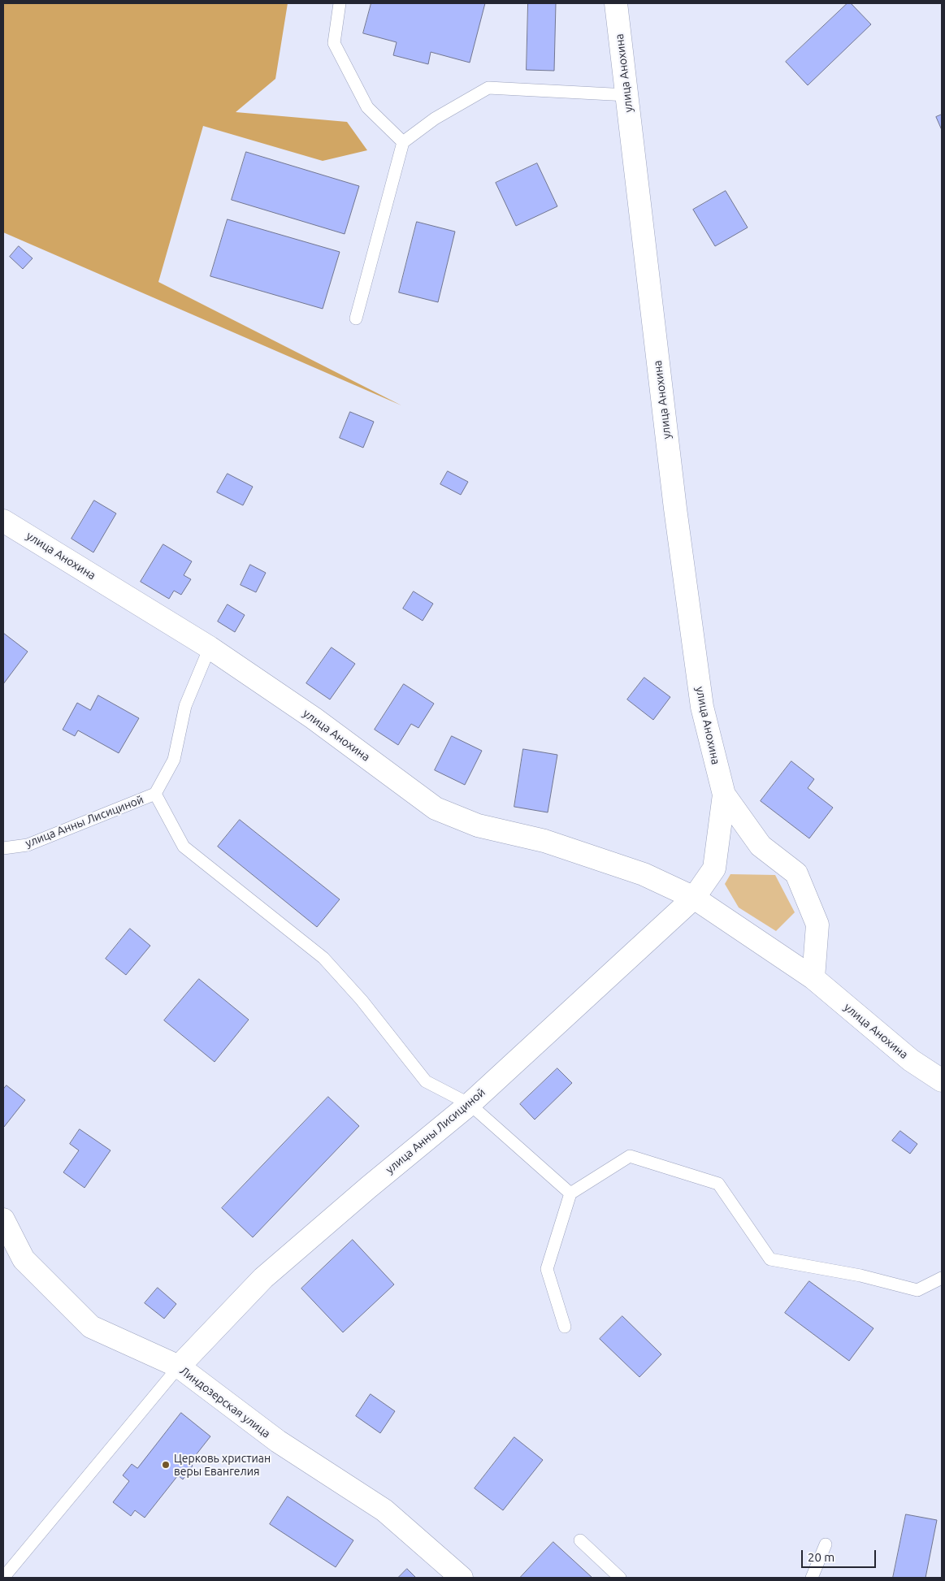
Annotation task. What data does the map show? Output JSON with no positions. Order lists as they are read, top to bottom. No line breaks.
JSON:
{"streets":{"street":["улица Анохина","улица Анны Лисициной","Линдозерская улица"]},"crossings":[["улица Анохина","улица Анны Лисициной"],["улица Анны Лисициной","Линдозерская улица"]],"places":["Церковь христиан веры Евангелия"],"scale_bar":"20 m"}
